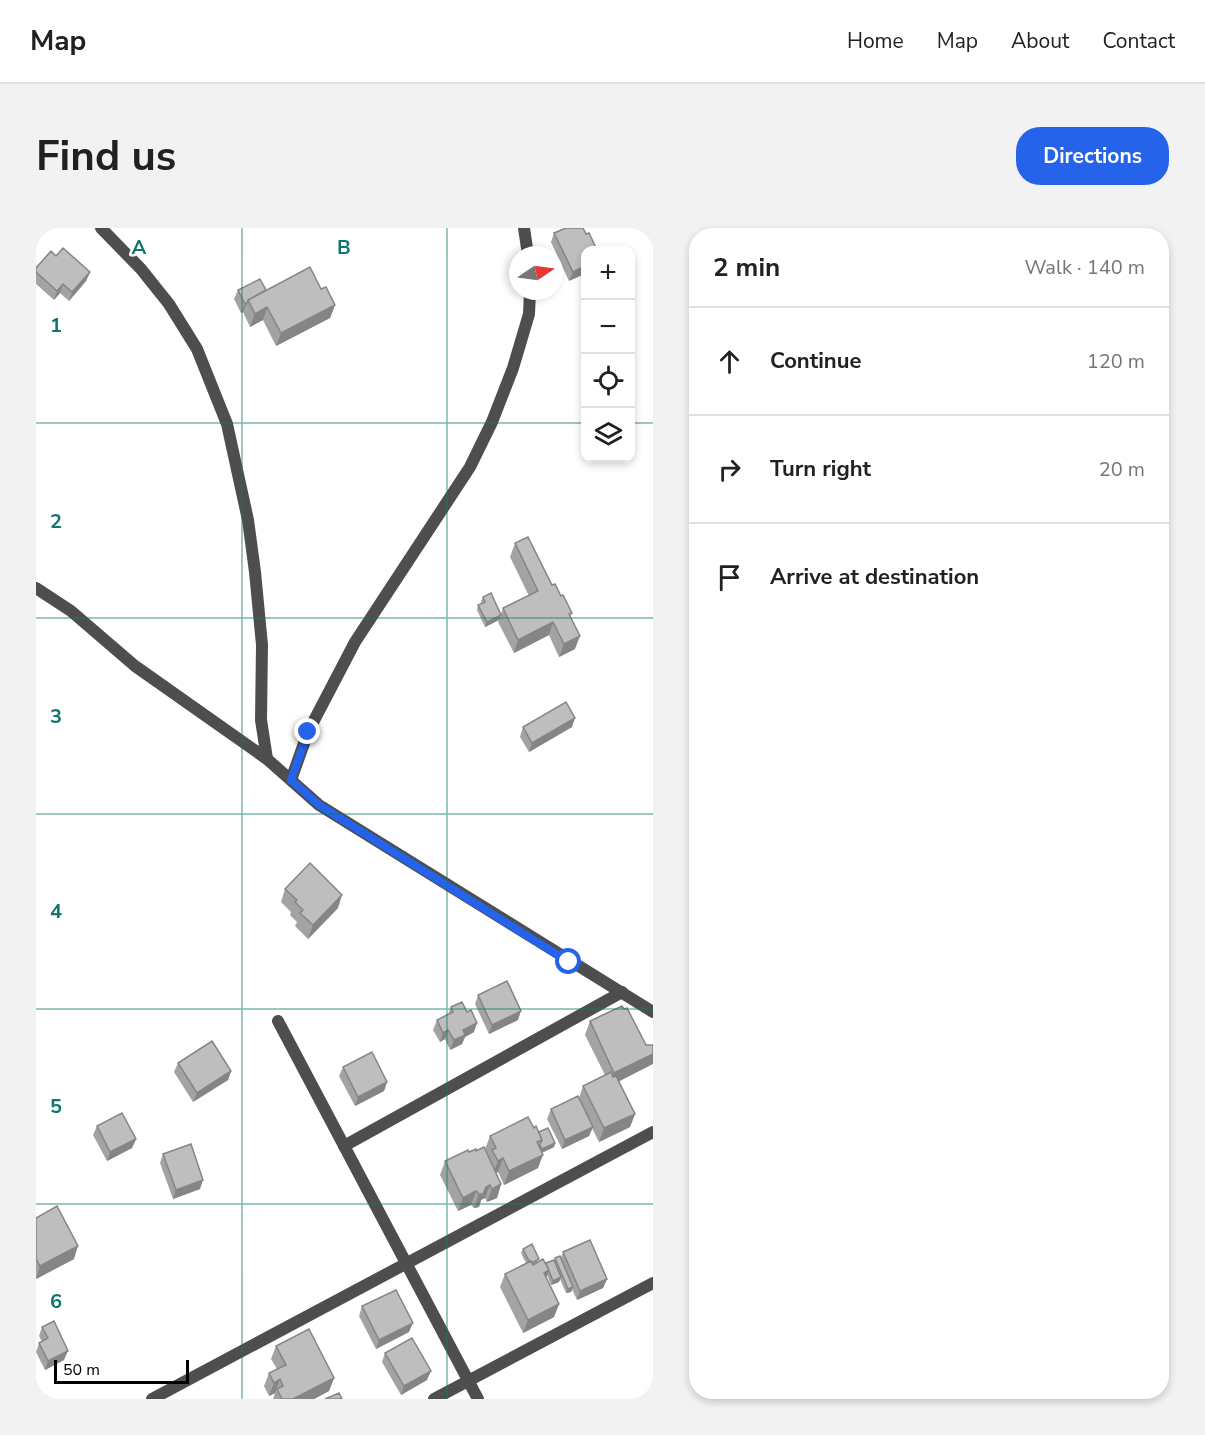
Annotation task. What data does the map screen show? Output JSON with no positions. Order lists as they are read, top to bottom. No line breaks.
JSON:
{"scale_bar":"50 m","north":"right","page":{"header":"Map","nav":["Home","Map","About","Contact"],"buttons":"Directions","title":"Find us","heading":["2 min","Walk · 140 m"],"map_buttons":["+","−"],"list":[["Continue","120 m"],["Turn right","20 m"],"Arrive at destination"],"scale":"50 m"},"grid":{"columns":["A","B"],"rows":["1","2","3","4","5","6"]}}
